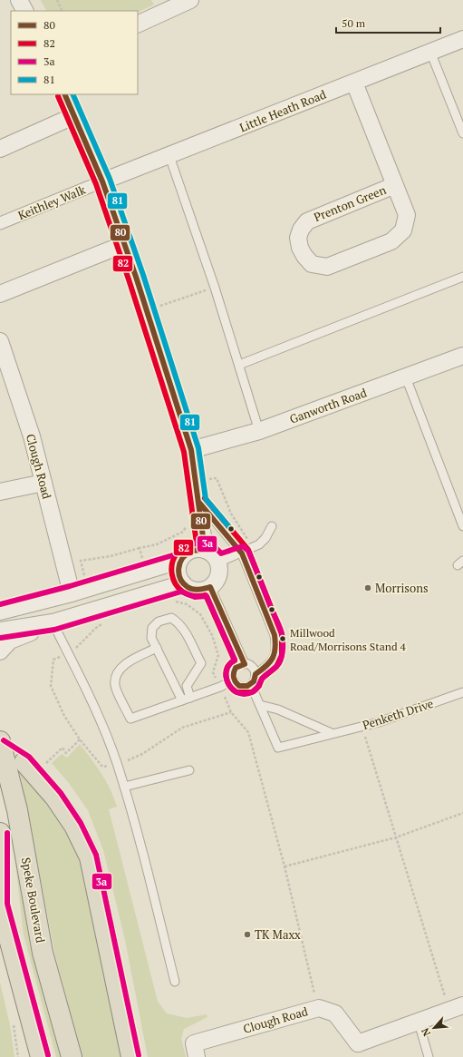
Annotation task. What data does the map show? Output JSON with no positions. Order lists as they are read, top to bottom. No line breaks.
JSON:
{"streets":{"highway":["Speke Boulevard"],"street":["Little Heath Road","Keithley Walk","Prenton Green","Ganworth Road","Clough Road"],"lane":["Penketh Drive"]},"crossings":[["Little Heath Road","Keithley Walk"],["Little Heath Road","Prenton Green"]],"places":["Morrisons","Millwood Road/Morrisons Stand 4","TK Maxx"],"lines":["transit line 80","transit line 81","transit line 82","transit line 3a"],"legend":["80","82","3a","81"],"scale_bar":"50 m","north":"bottom left"}
